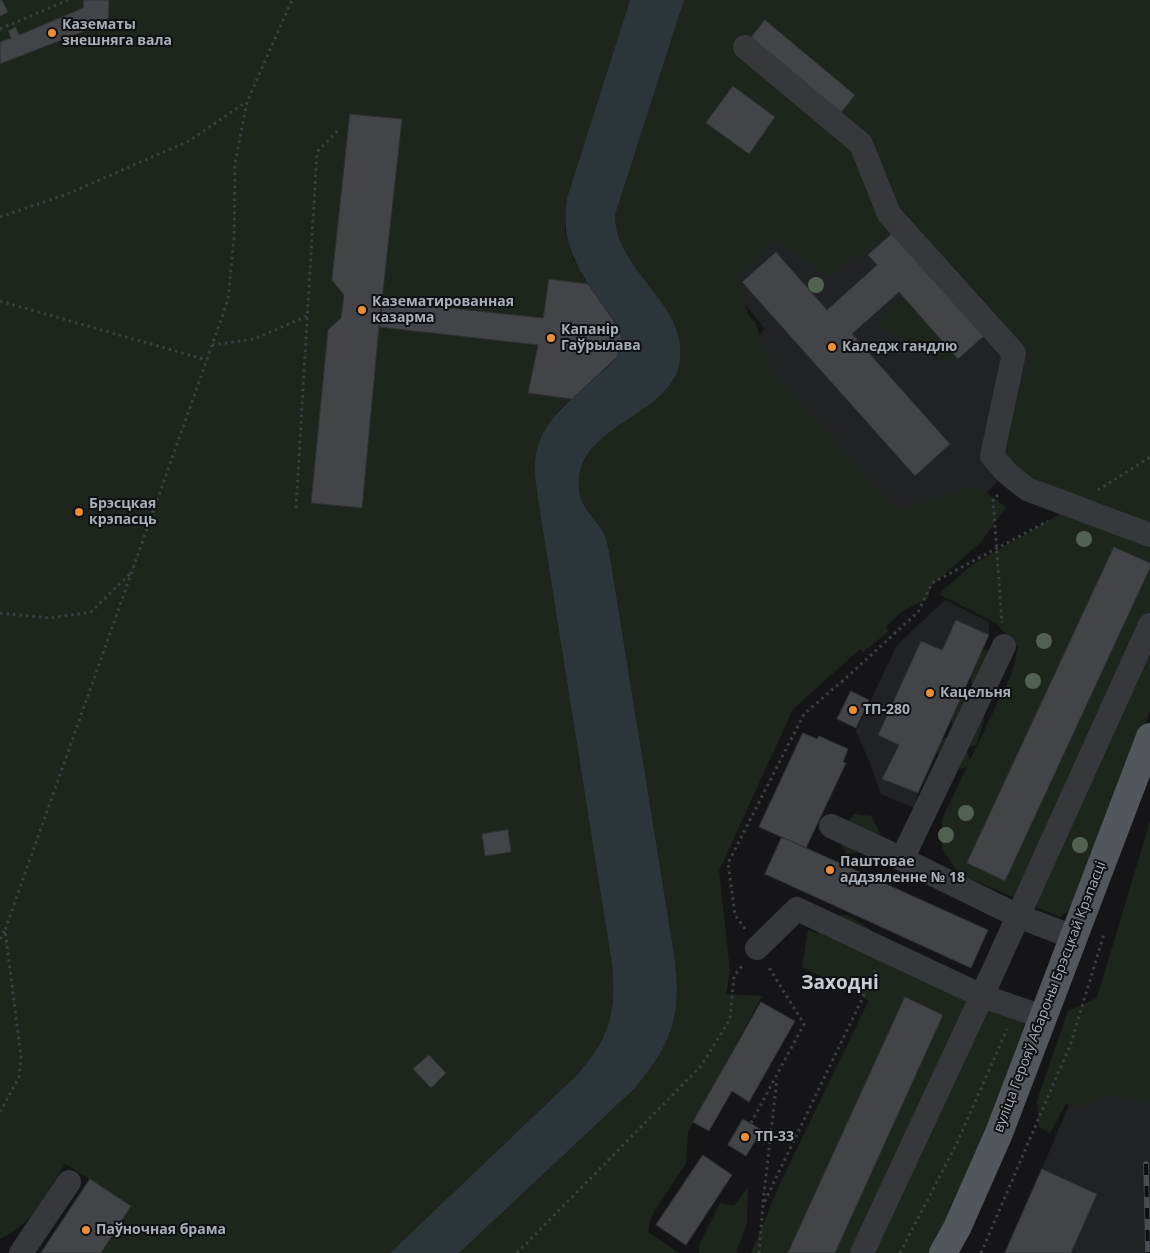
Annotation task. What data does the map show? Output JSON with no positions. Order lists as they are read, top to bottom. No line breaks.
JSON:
{"streets":{"main road":["вуліца Герояў Абароны Брэсцкай Крэпасці"]},"districts":["Заходні"],"places":["Казематы знешняга вала","Казематированная казарма","Капанір Гаўрылава","Каледж гандлю","Брэсцкая крэпасць","Кацельня","ТП-280","Паштовае аддзяленне № 18","ТП-33","Паўночная брама"]}
